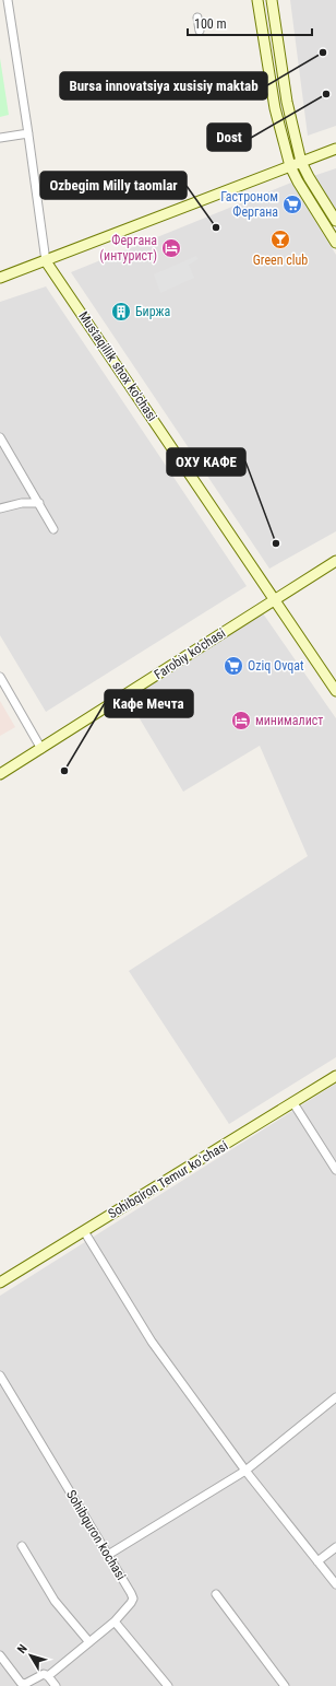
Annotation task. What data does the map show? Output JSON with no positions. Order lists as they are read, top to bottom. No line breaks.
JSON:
{"streets":{"main road":["Mustaqillik shox ko'chasi","Farobiy ko'chasi","Sohibqiron Temur koʻchasi"],"street":["Sohibquron kochasi"]},"crossings":[["Mustaqillik shox ko'chasi","Farobiy ko'chasi"]],"places":{"other":["Bursa innovatsiya xusisiy maktab","Dost","Ozbegim Milly taomlar","ОХУ КАФЕ","Кафе Мечта"],"supermarket":["Гастроном Фергана","Oziq Ovqat"],"bar":["Green club"],"hotel":["Фергана (интурист)","минималист"],"building":["Биржа"]},"scale_bar":"100 m","north":"top left"}
